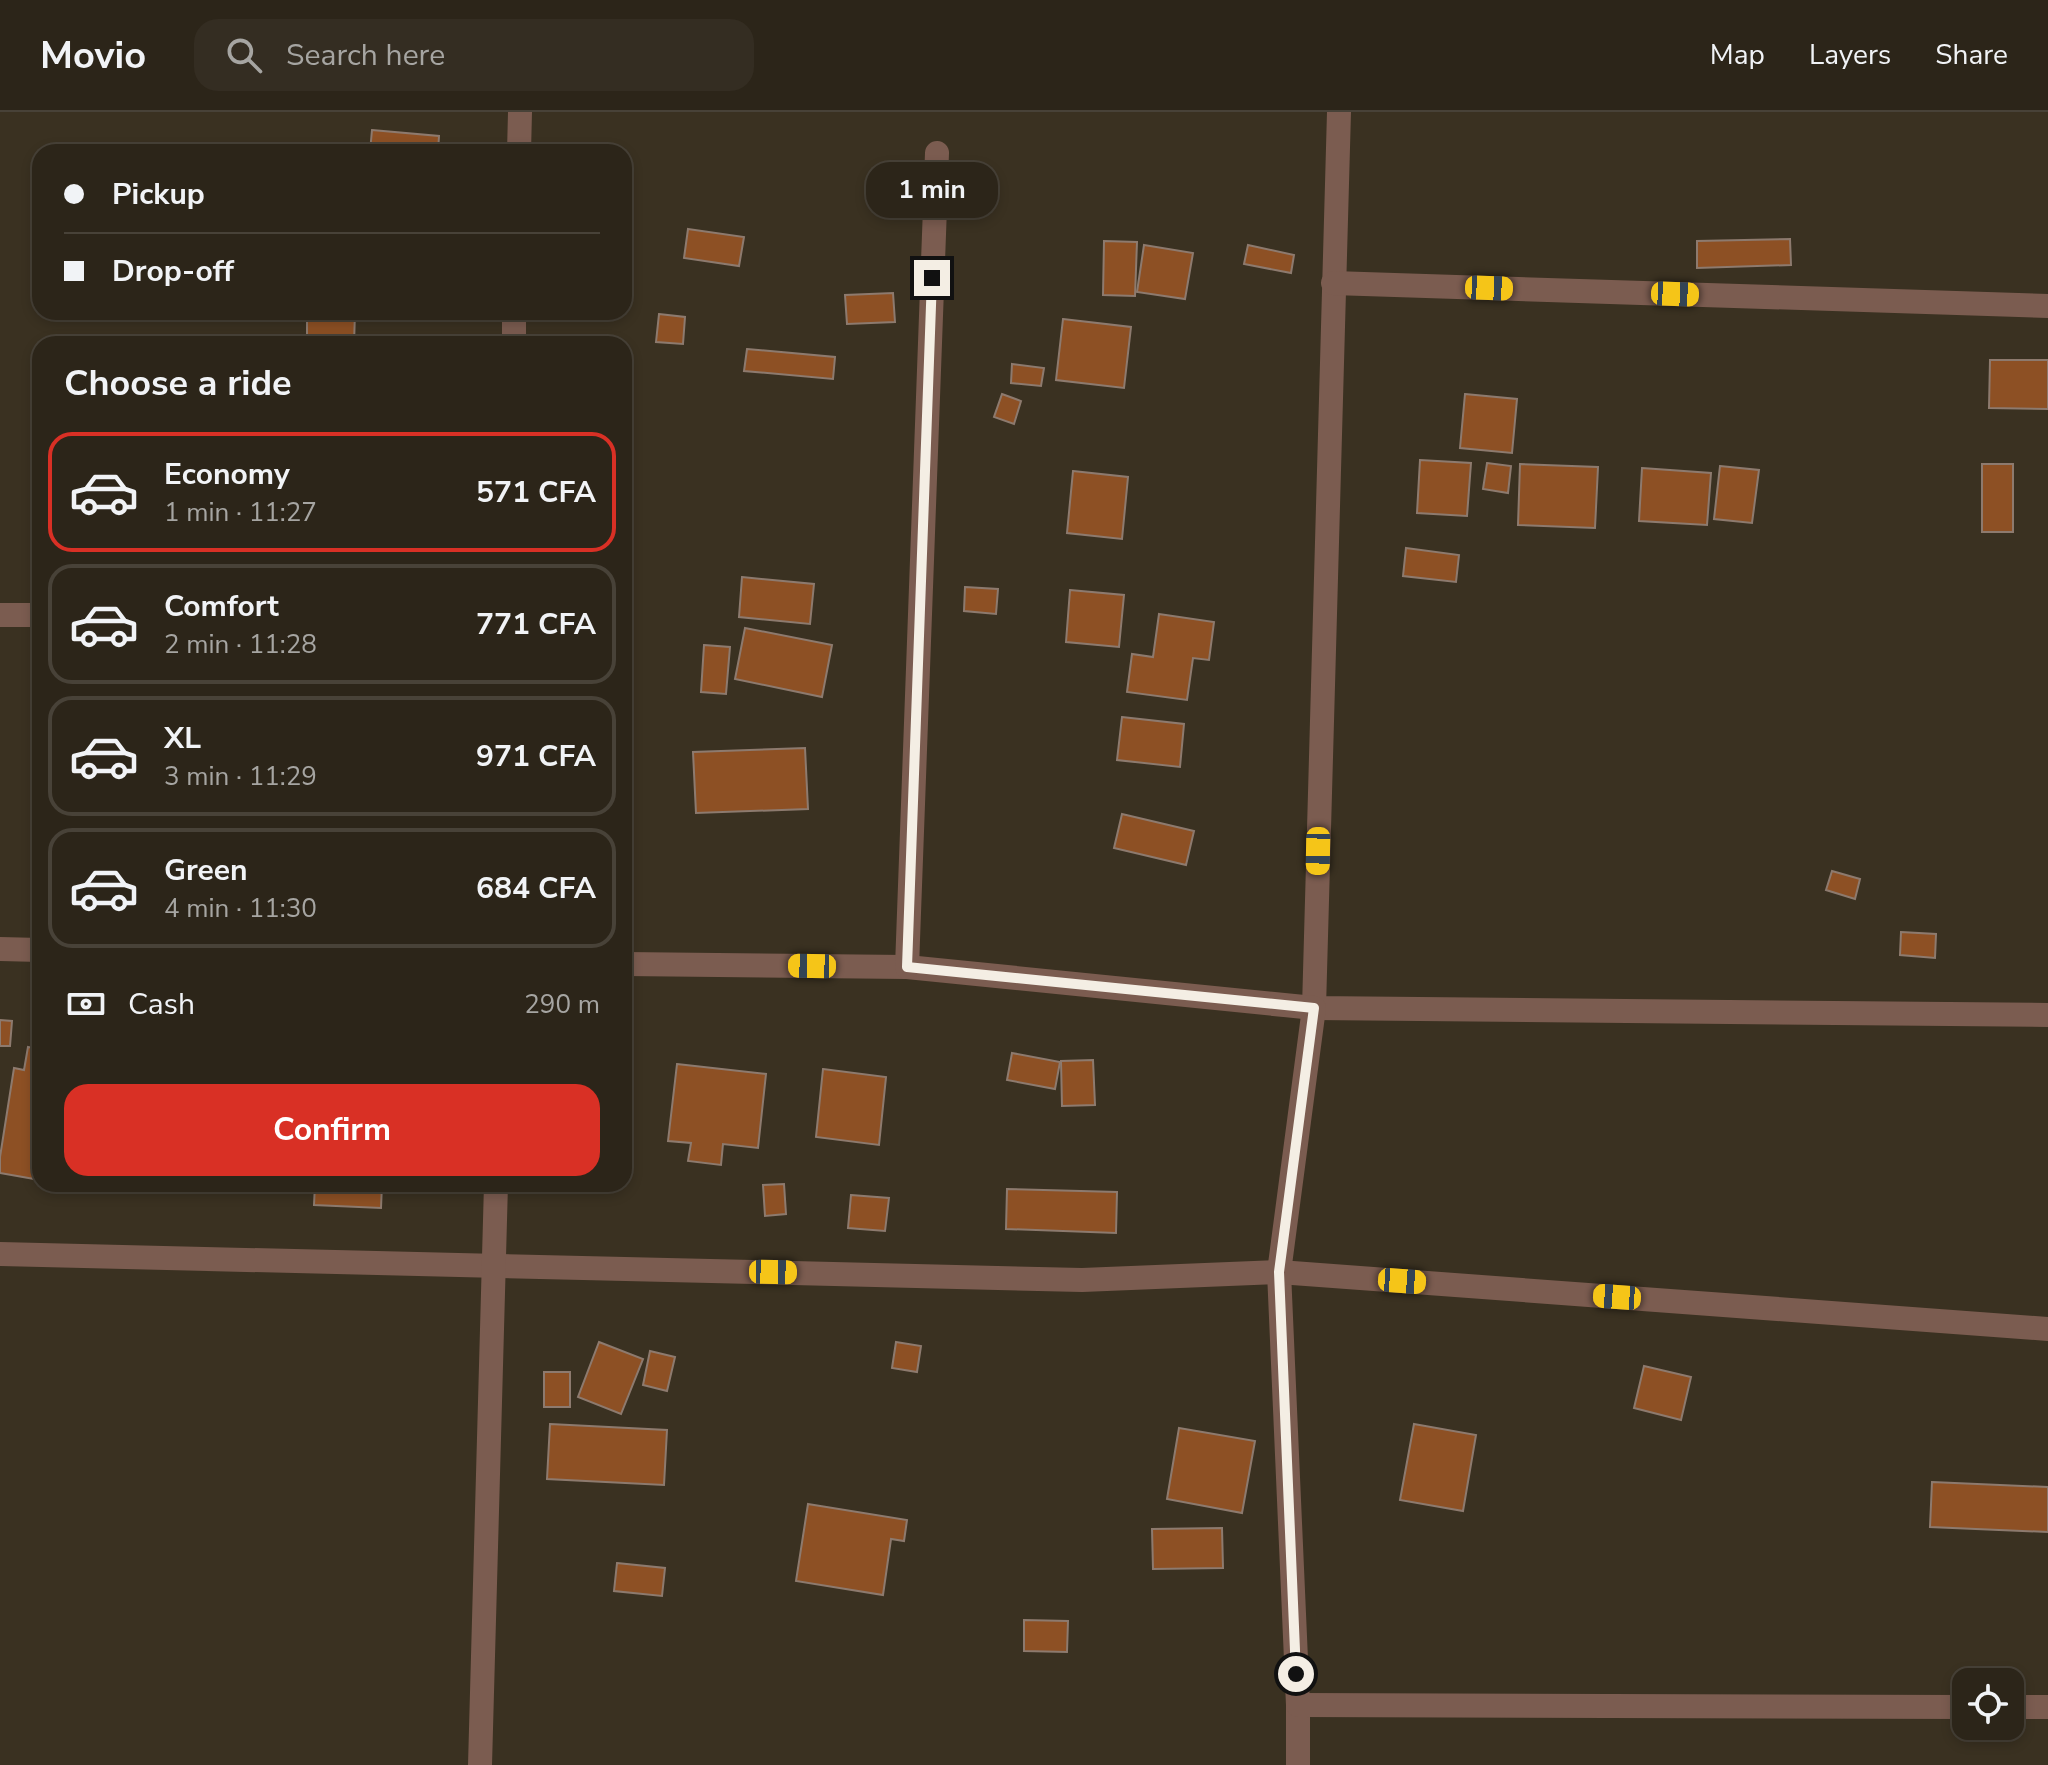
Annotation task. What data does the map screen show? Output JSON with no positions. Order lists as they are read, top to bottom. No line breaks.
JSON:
{"page":{"header":"Movio","search":"Search here","nav":["Map","Layers","Share"],"banner":["Pickup","Drop-off"],"bubble":"1 min","heading":"Choose a ride","list":[{"name":"Economy","note":"1 min · 11:27","value":"571 CFA"},{"name":"Comfort","note":"2 min · 11:28","value":"771 CFA"},{"name":"XL","note":"3 min · 11:29","value":"971 CFA"},{"name":"Green","note":"4 min · 11:30","value":"684 CFA"}],"pay":["Cash","290 m"],"buttons":"Confirm"}}
